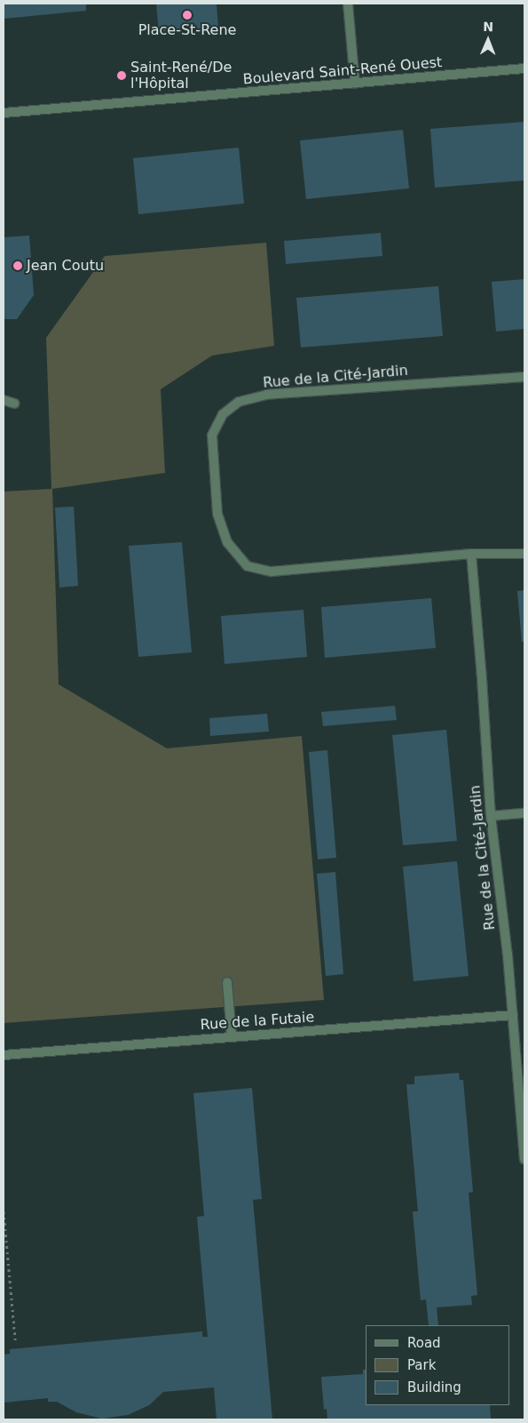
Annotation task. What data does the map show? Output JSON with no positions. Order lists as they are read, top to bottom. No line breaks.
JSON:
{"streets":{"street":["Boulevard Saint-René Ouest","Rue de la Cité-Jardin","Rue de la Futaie"]},"crossings":[["Rue de la Cité-Jardin","Rue de la Futaie"]],"places":["Place-St-Rene","Saint-René/De l'Hôpital","Jean Coutu"],"legend":["Road","Park","Building"],"north":"top"}
